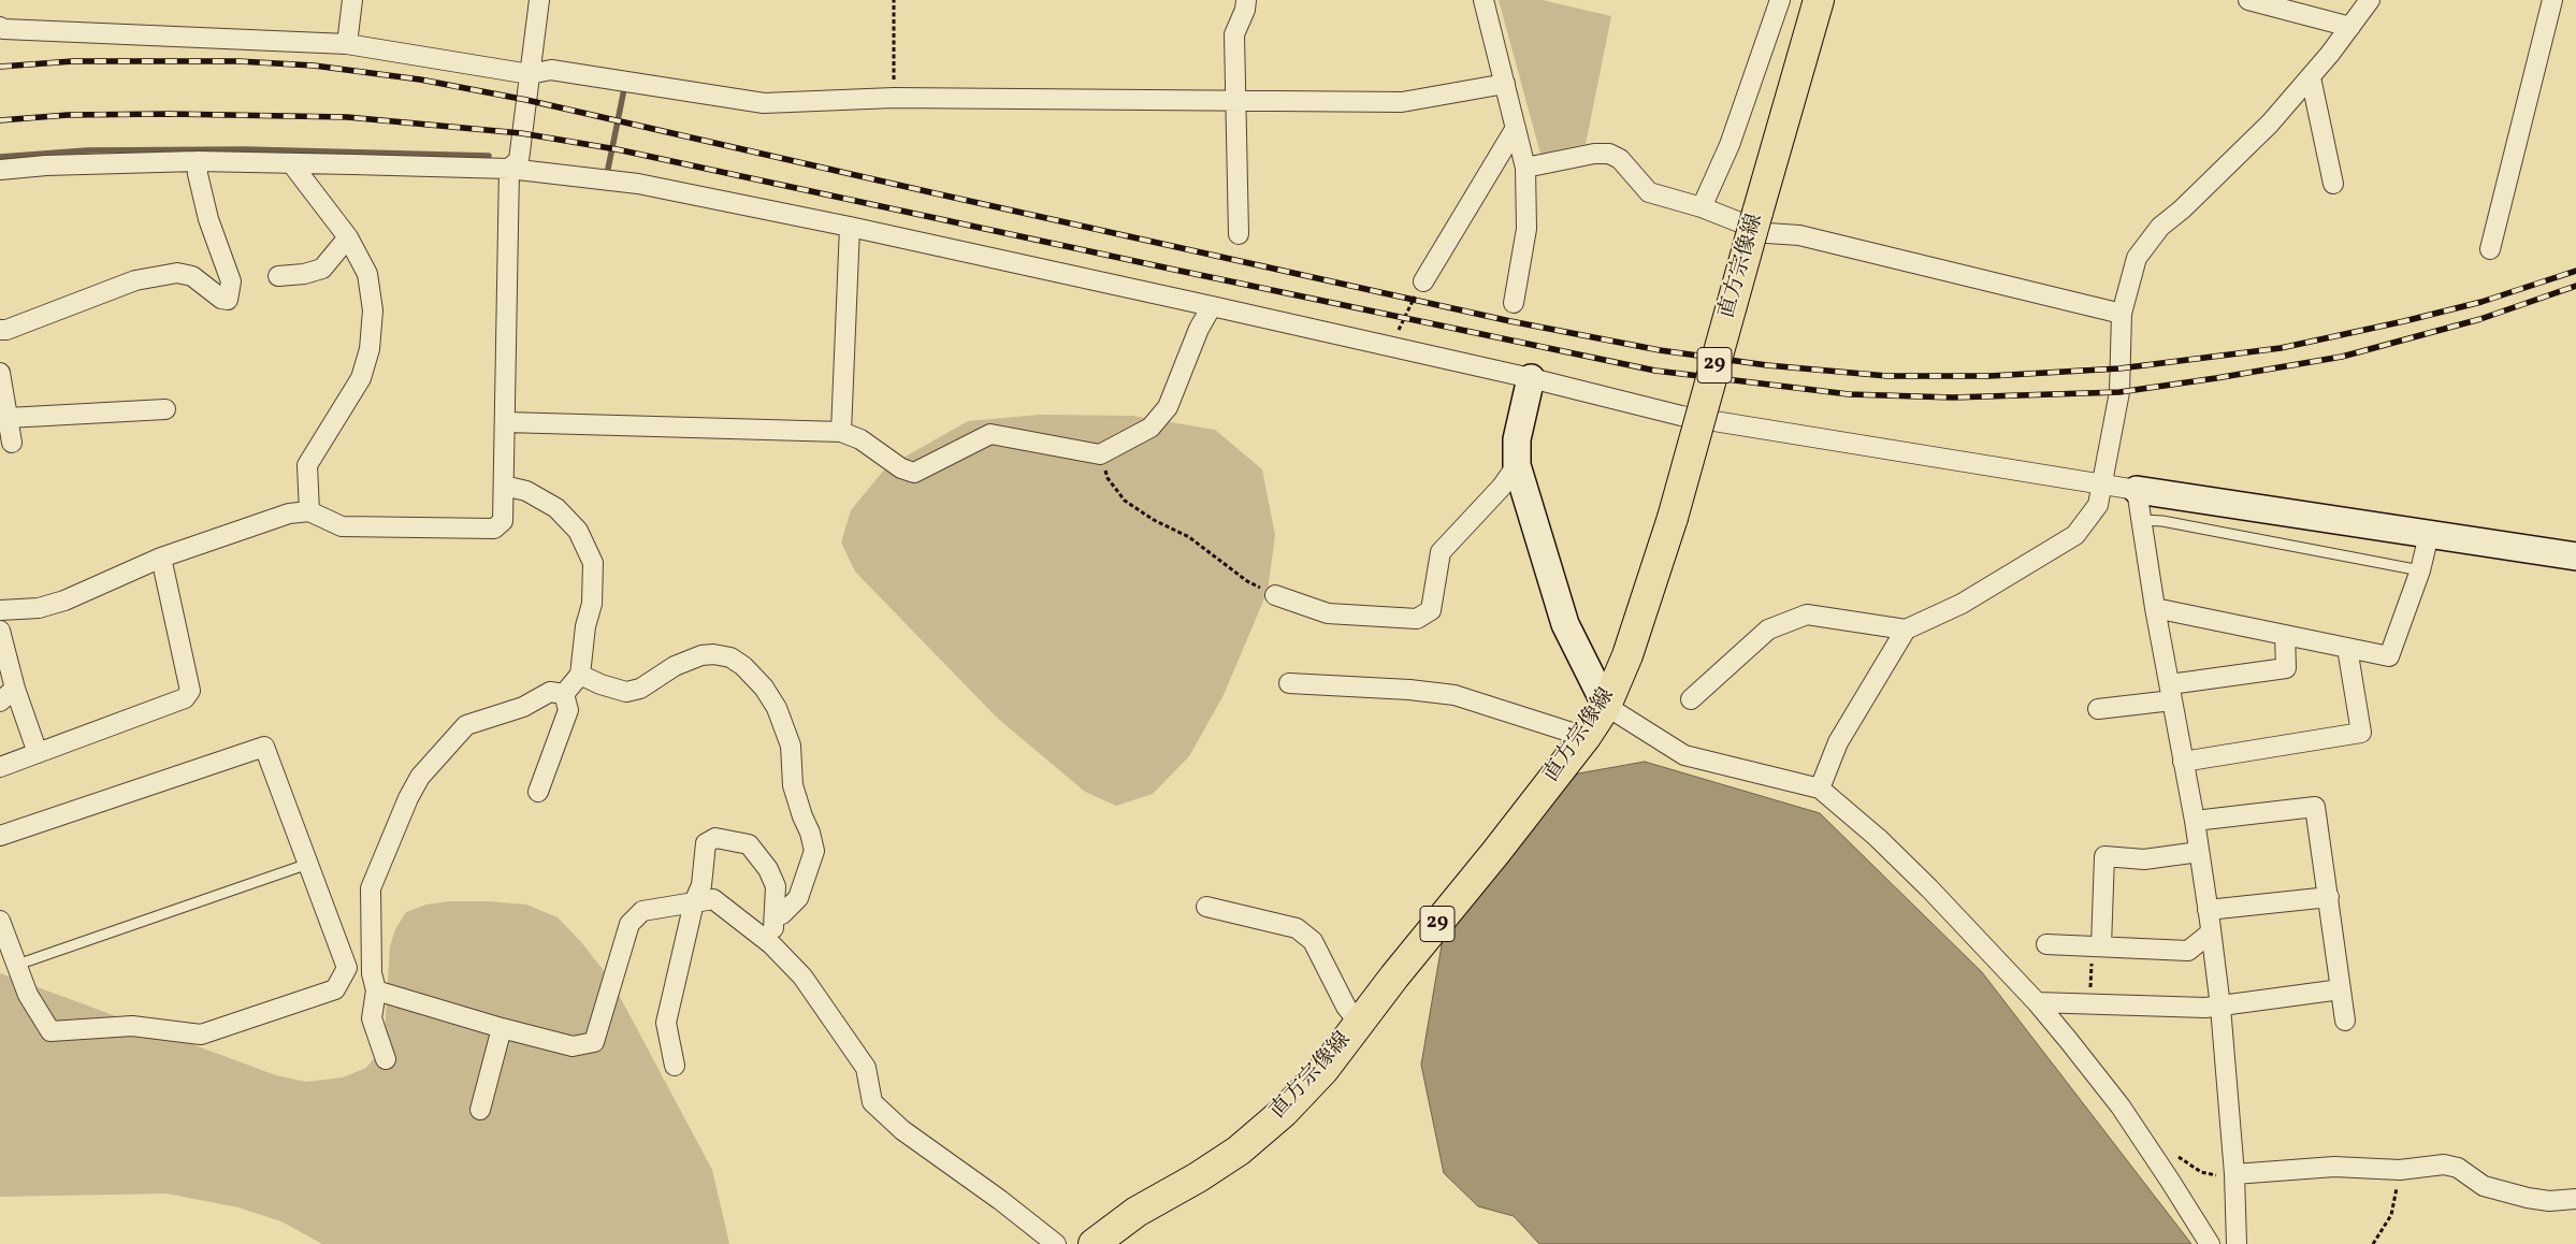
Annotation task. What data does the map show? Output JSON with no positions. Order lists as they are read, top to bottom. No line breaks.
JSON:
{"streets":{"main road":["直方宗像線","29"]}}
